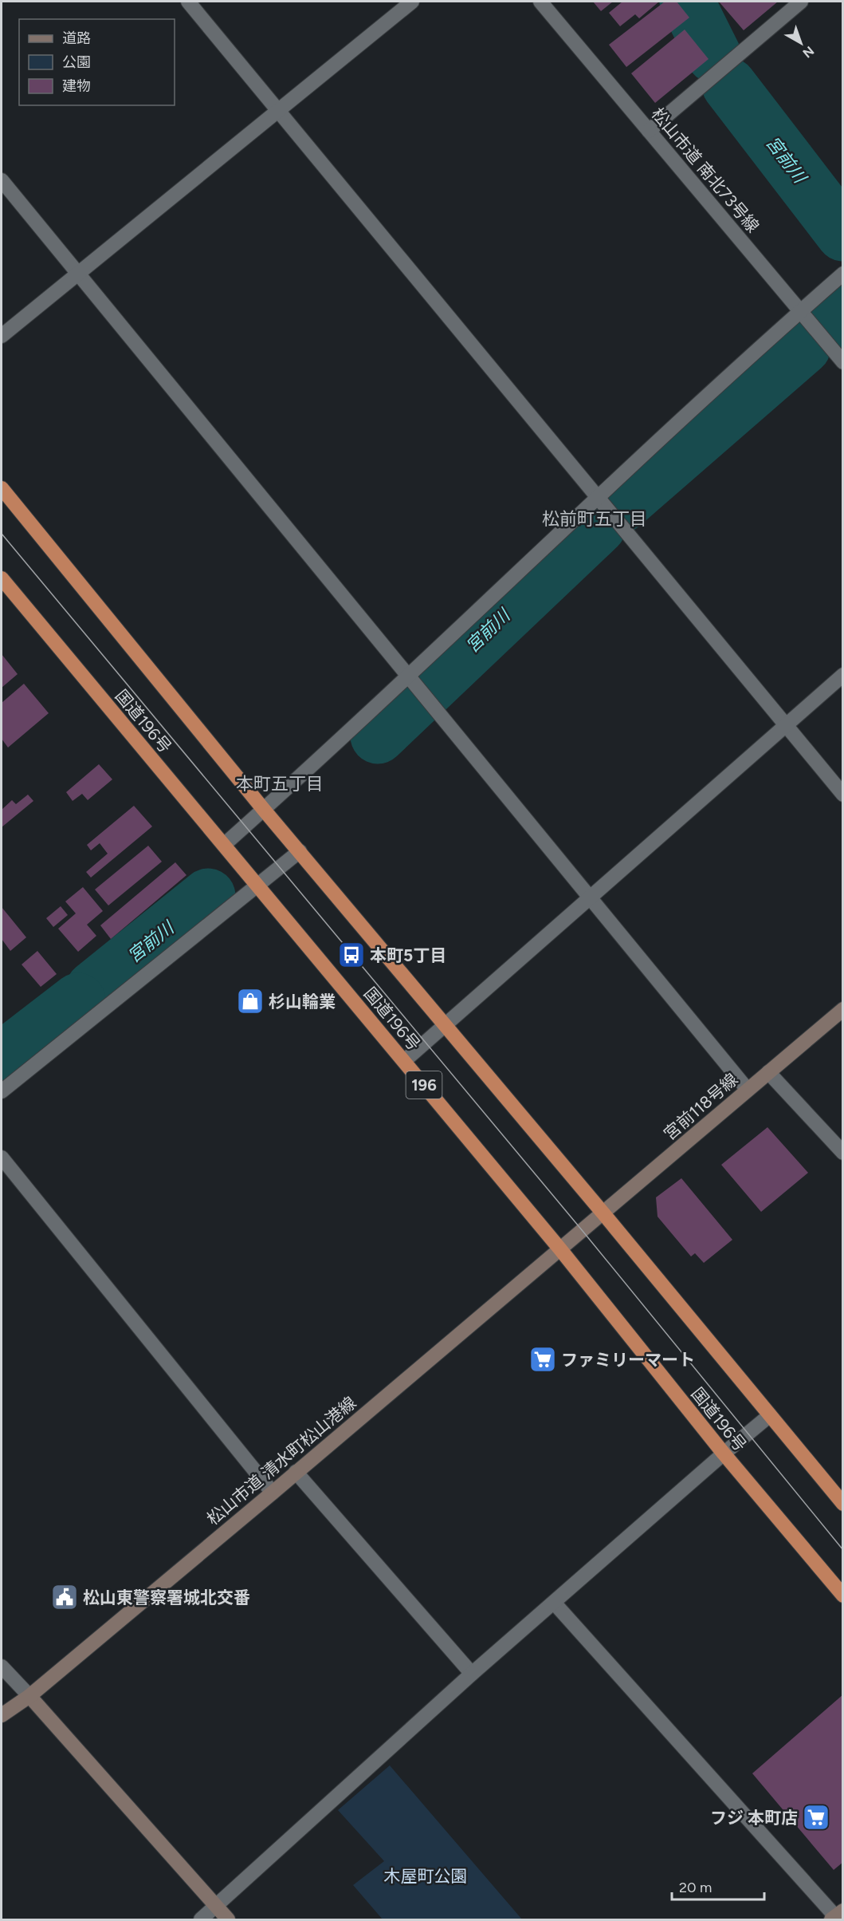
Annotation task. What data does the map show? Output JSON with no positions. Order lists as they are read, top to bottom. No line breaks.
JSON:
{"streets":{"highway":["国道196号","196"],"street":["松山市道 南北73号線","宮前118号線","松山市道 清水町松山港線"]},"crossings":[["国道196号","松山市道 清水町松山港線"],["宮前118号線","松山市道 清水町松山港線"]],"districts":["松前町五丁目","本町五丁目"],"water":["宮前川"],"parks":["木屋町公園"],"places":{"bus stop":["本町5丁目"],"shop":["杉山輪業"],"supermarket":["ファミリーマート","フジ 本町店"],"public building":["松山東警察署城北交番"]},"legend":["道路","公園","建物"],"scale_bar":"20 m","north":"bottom right"}
